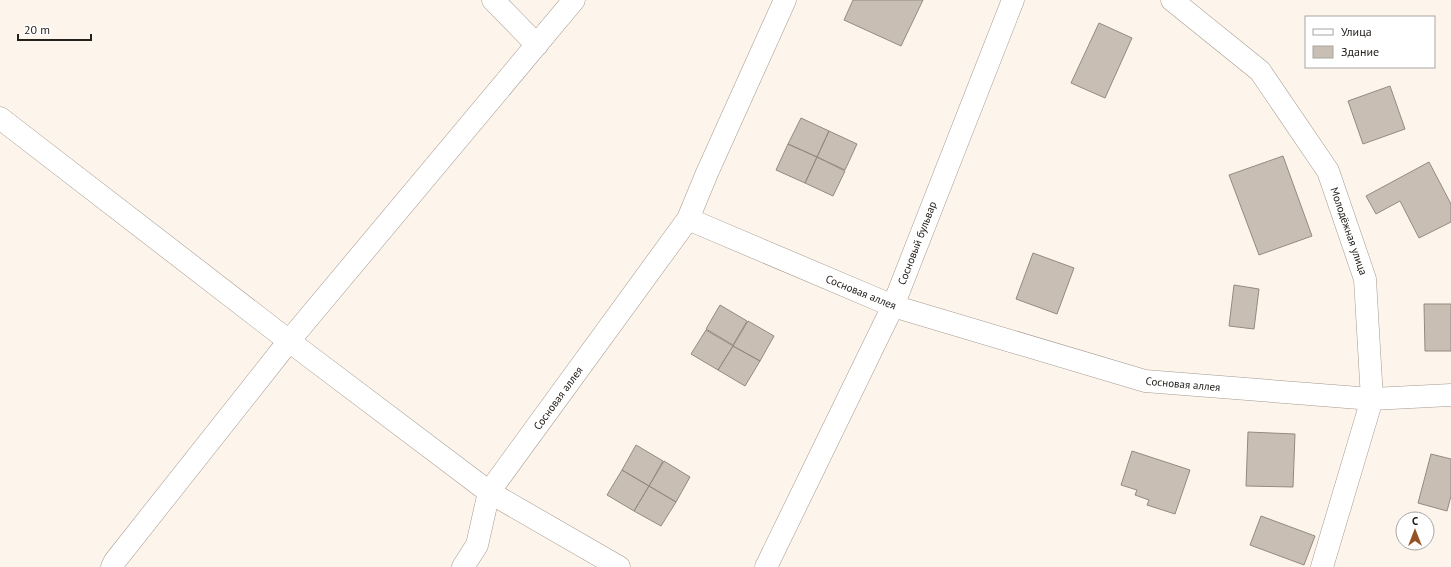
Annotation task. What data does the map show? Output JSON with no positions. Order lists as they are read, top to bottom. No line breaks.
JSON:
{"streets":{"street":["Молодёжная улица","Сосновый бульвар","Сосновая аллея"]},"crossings":[["Молодёжная улица","Сосновая аллея"],["Сосновый бульвар","Сосновая аллея"]],"legend":["Улица","Здание"],"scale_bar":"20 m","north":"top"}
